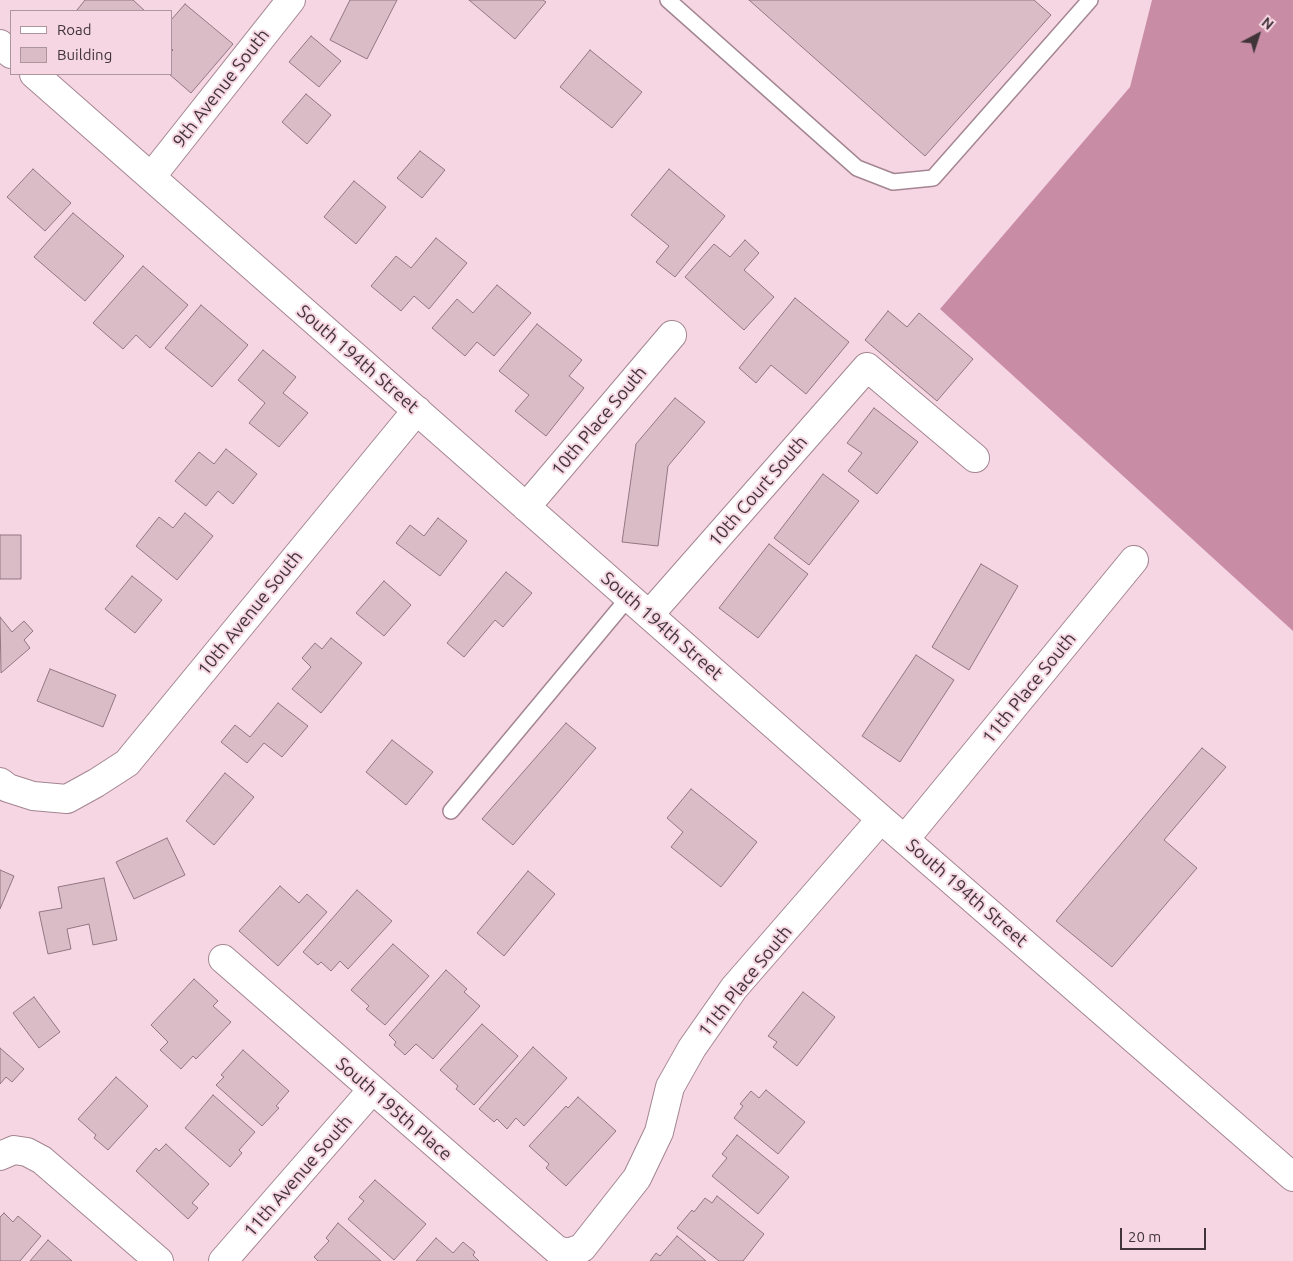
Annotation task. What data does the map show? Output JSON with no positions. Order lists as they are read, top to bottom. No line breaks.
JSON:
{"streets":{"street":["9th Avenue South","South 194th Street","10th Place South","10th Court South","10th Avenue South","11th Place South","South 195th Place","11th Avenue South"]},"crossings":[["9th Avenue South","South 194th Street"],["South 194th Street","10th Place South"],["South 194th Street","10th Court South"],["South 194th Street","10th Avenue South"],["South 194th Street","11th Place South"],["11th Place South","South 195th Place"],["South 195th Place","11th Avenue South"]],"legend":["Road","Building"],"scale_bar":"20 m","north":"top right"}
